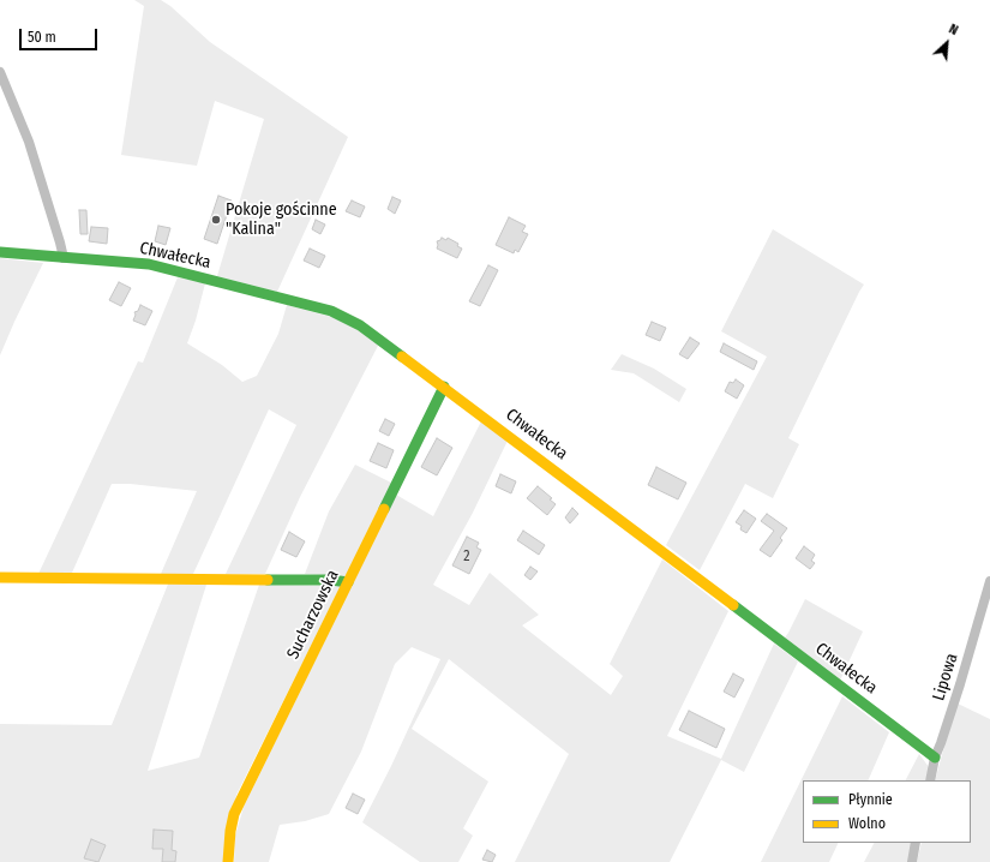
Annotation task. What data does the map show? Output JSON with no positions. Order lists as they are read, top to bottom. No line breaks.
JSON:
{"streets":{"street":["Chwałecka","Sucharzowska","Lipowa"]},"crossings":[["Chwałecka","Sucharzowska"],["Chwałecka","Lipowa"]],"places":["Pokoje gościnne \"Kalina\""],"house_numbers":["2"],"legend":["Płynnie","Wolno"],"scale_bar":"50 m","north":"top right"}
